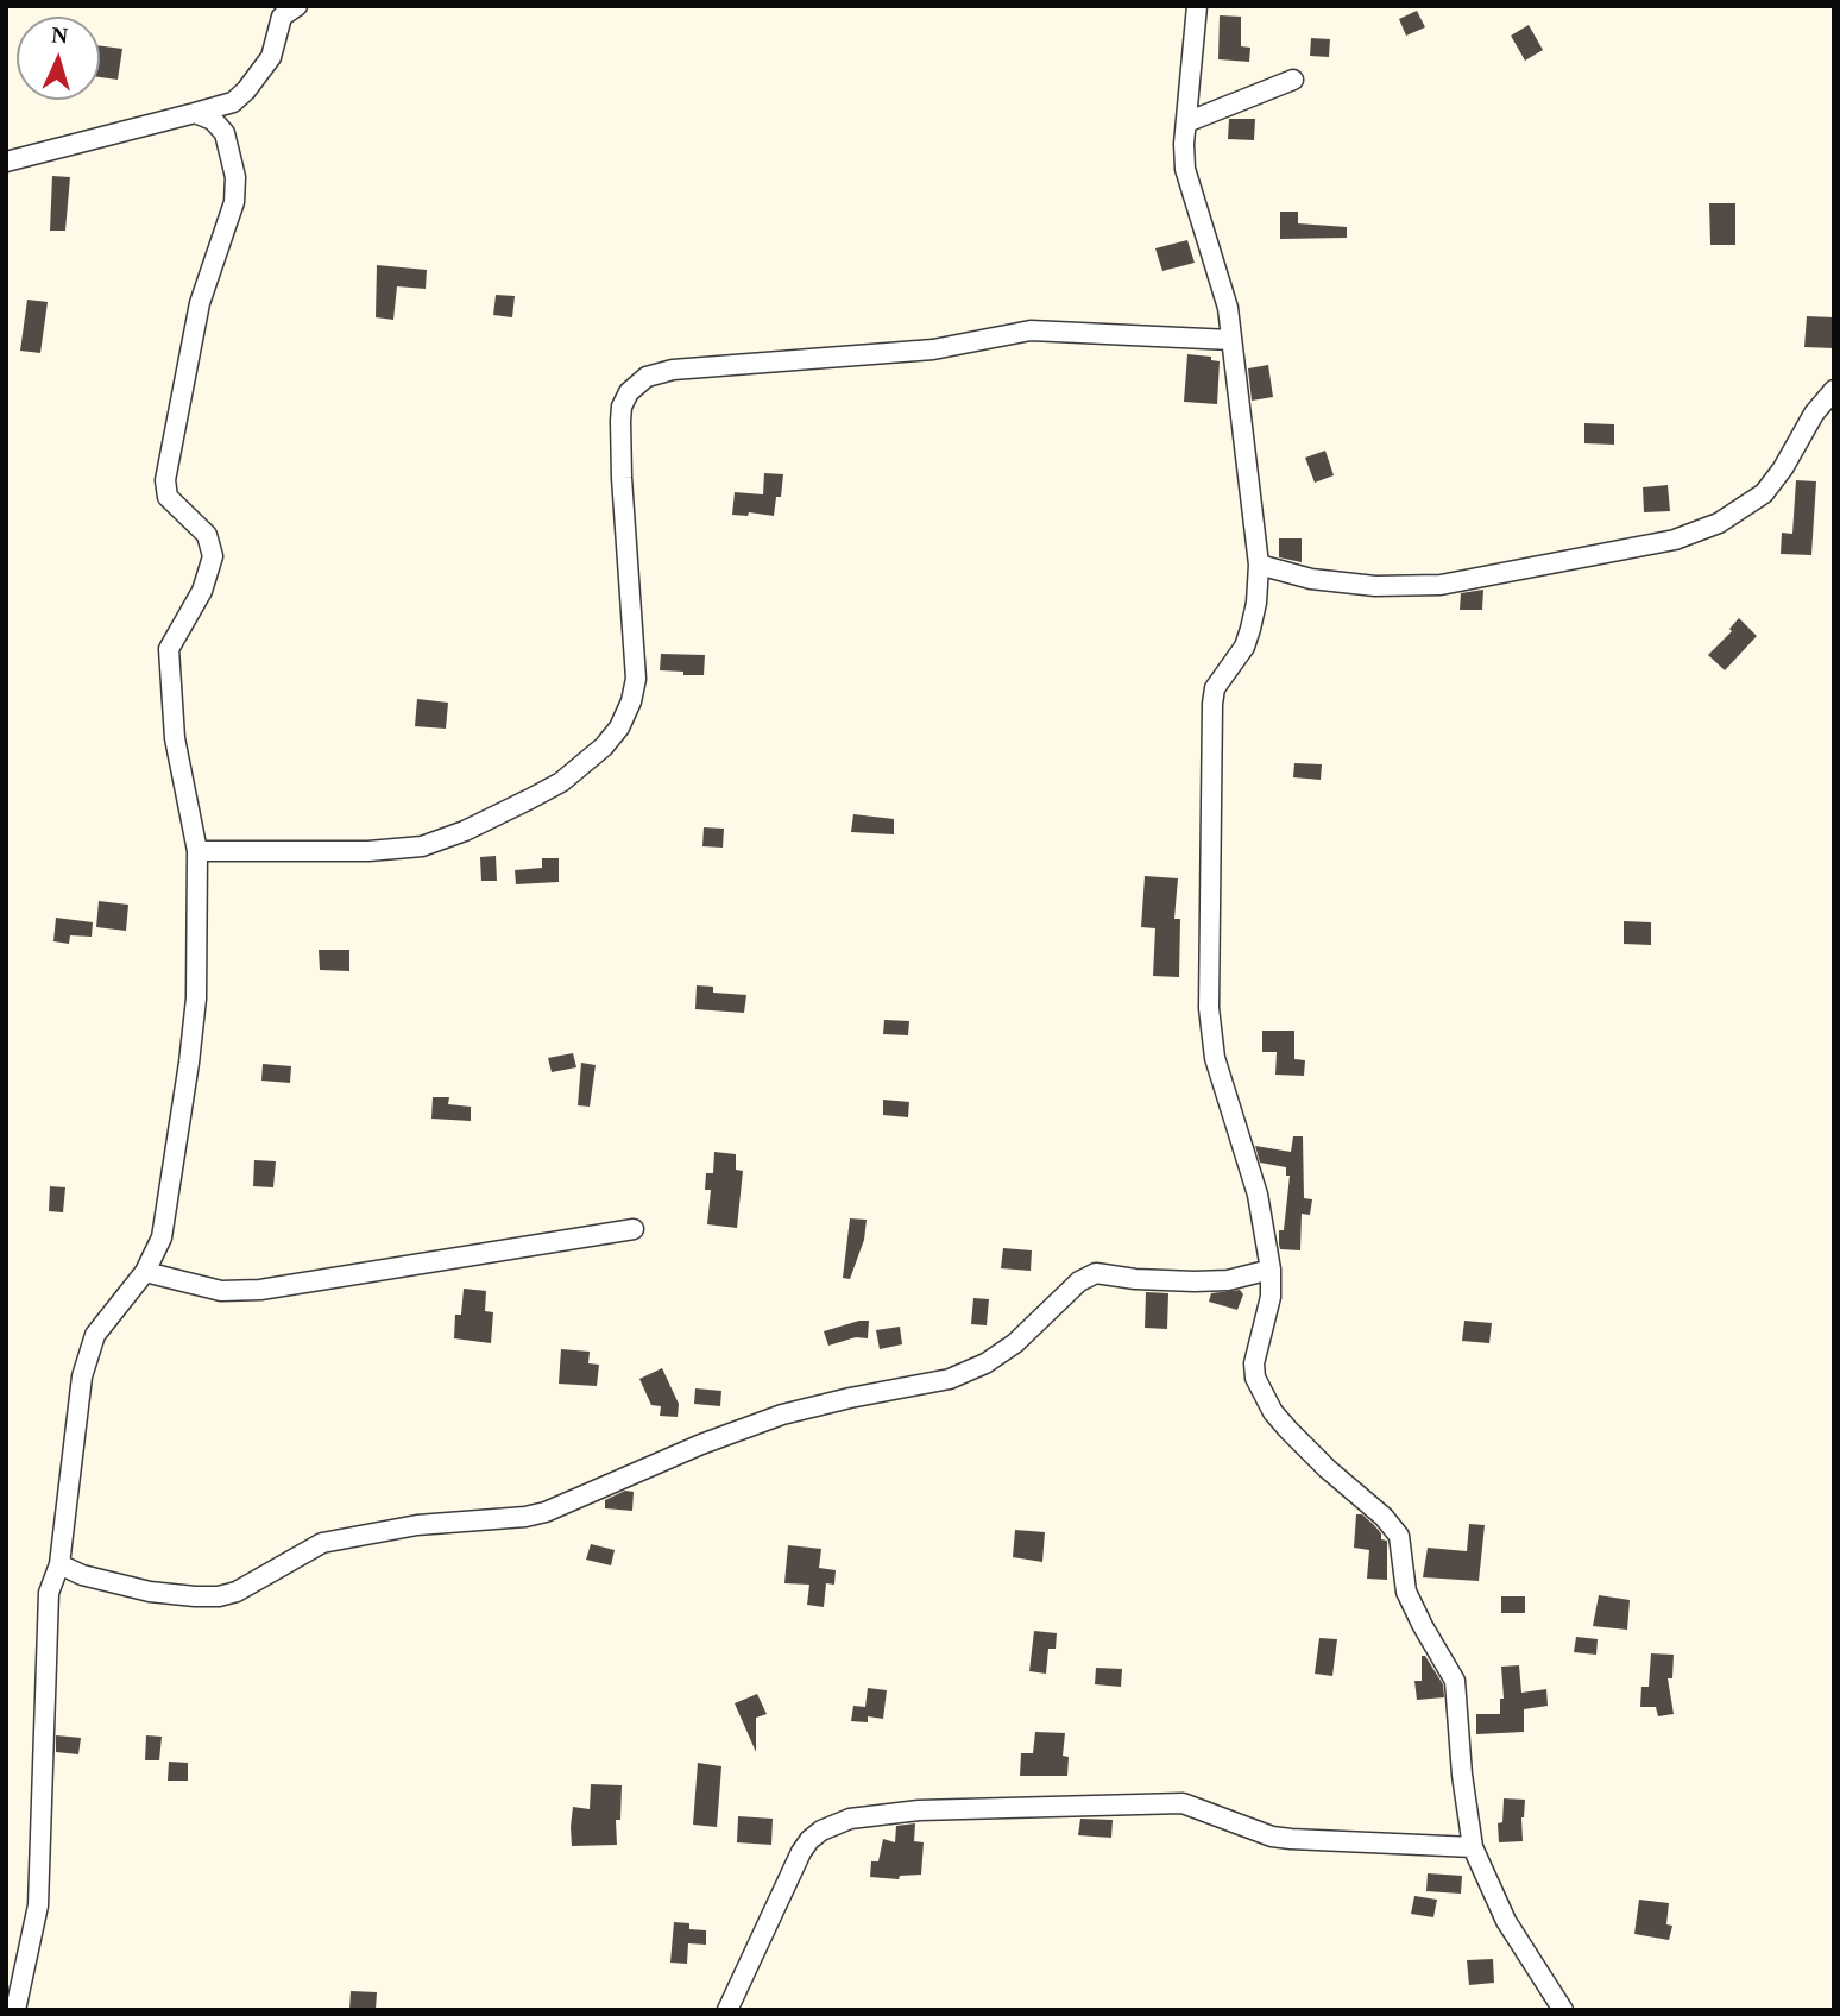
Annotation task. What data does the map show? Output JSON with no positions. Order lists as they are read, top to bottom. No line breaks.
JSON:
{"north":"top"}
